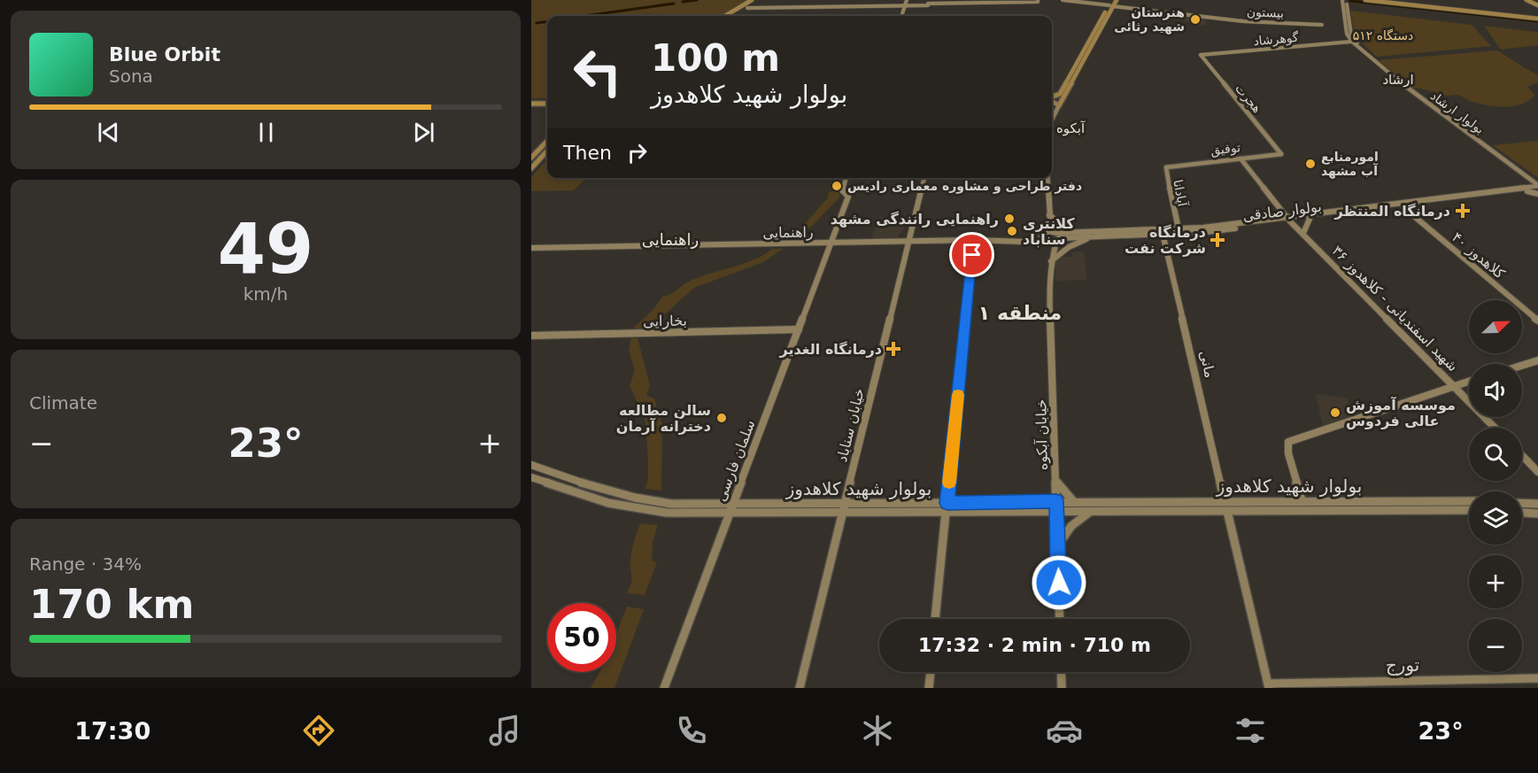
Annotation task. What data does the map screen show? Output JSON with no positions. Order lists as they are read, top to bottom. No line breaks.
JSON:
{"streets":{"main road":["بیستون","گوهرشاد","هجرت","بولوار ارشاد","توفیق","آپادانا","بولوار صادقی","راهنمایی","کلاهدوز ۴۰","شهید اسفندیانی - کلاهدوز ۳۶","بخارایی","مانی","خیابان سناباد","خیابان آبکوه","سلمان فارسی","بولوار شهید کلاهدوز","تورج"]},"crossings":[["گوهرشاد","هجرت"],["گوهرشاد","بولوار ارشاد"],["هجرت","توفیق"],["بولوار ارشاد","بولوار صادقی"],["توفیق","آپادانا"],["توفیق","شهید اسفندیانی - کلاهدوز ۳۶"],["آپادانا","بولوار صادقی"],["بولوار صادقی","راهنمایی"],["بولوار صادقی","کلاهدوز ۴۰"],["بولوار صادقی","شهید اسفندیانی - کلاهدوز ۳۶"],["بولوار صادقی","مانی"],["بولوار صادقی","خیابان آبکوه"],["راهنمایی","خیابان سناباد"],["راهنمایی","خیابان آبکوه"],["راهنمایی","سلمان فارسی"],["بخارایی","سلمان فارسی"],["مانی","بولوار شهید کلاهدوز"],["خیابان سناباد","بولوار شهید کلاهدوز"],["خیابان آبکوه","بولوار شهید کلاهدوز"],["سلمان فارسی","بولوار شهید کلاهدوز"]],"districts":["ارشاد","آبکوه","راهنمایی","منطقه ۱"],"parks":["۵۱۲ دستگاه"],"places":{"other":["هنرستان شهید رثائی","امورمنابع آب مشهد","دفتر طراحی و مشاوره معماری رادیس","راهنمایی رانندگی مشهد","کلانتری سناباد","موسسه آموزش عالی فردوس","سالن مطالعه دخترانه آرمان"],"health":["درمانگاه المنتظر","درمانگاه شرکت نفت","درمانگاه الغدیر"]},"north":"top right","page":{"turn":["100 m","بولوار شهید کلاهدوز"],"song":["Blue Orbit","Sona"],"then":"Then","tile":[["49","km/h"],"Climate",["Range · 34%","170 km"]],"map_buttons":["+","−"],"heat":["−","23°","+"],"limit":"50","trip":"17:32 · 2 min · 710 m","tabs":["17:30","23°"]}}
